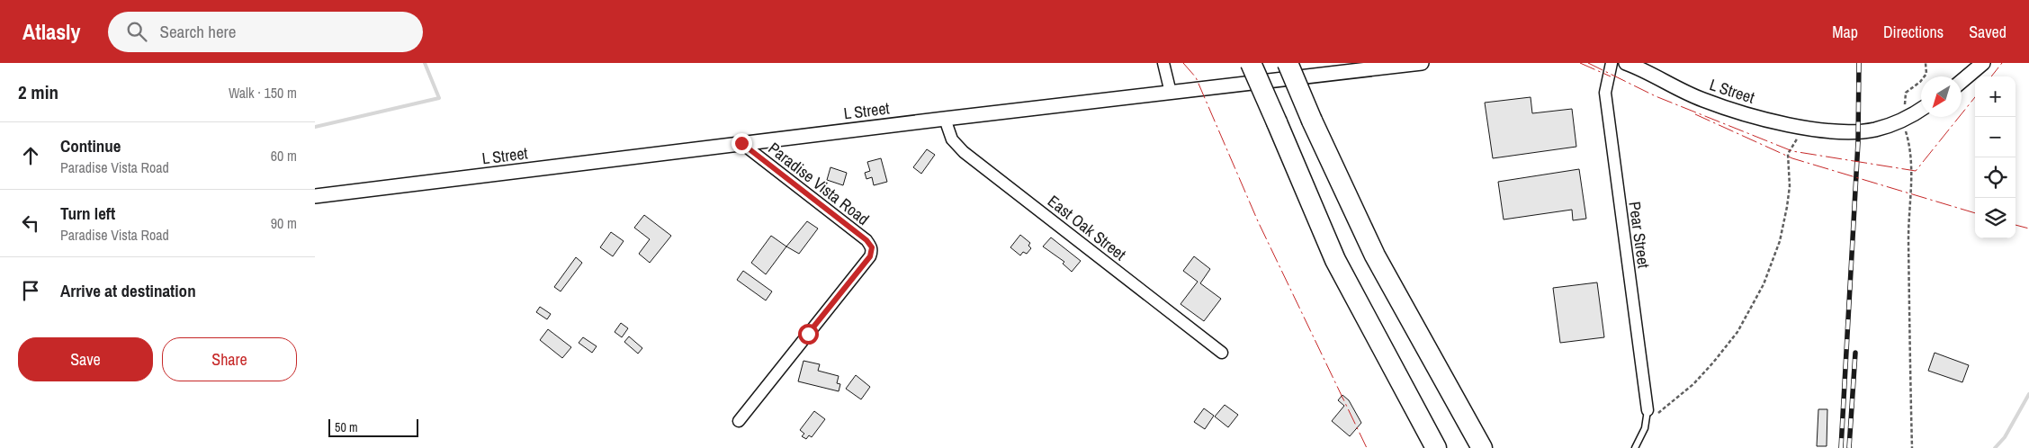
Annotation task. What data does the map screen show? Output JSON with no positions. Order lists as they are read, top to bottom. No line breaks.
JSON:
{"streets":{"street":["L Street","Paradise Vista Road","East Oak Street","Pear Street"]},"crossings":[["L Street","Paradise Vista Road"],["L Street","East Oak Street"]],"scale_bar":"50 m","north":"bottom left","page":{"header":"Atlasly","search":"Search here","nav":["Map","Directions","Saved"],"heading":["2 min","Walk · 150 m"],"map_buttons":["+","−"],"list":[["Continue","Paradise Vista Road","60 m"],["Turn left","Paradise Vista Road","90 m"],"Arrive at destination"],"buttons":["Save","Share"],"scale":"50 m"}}
